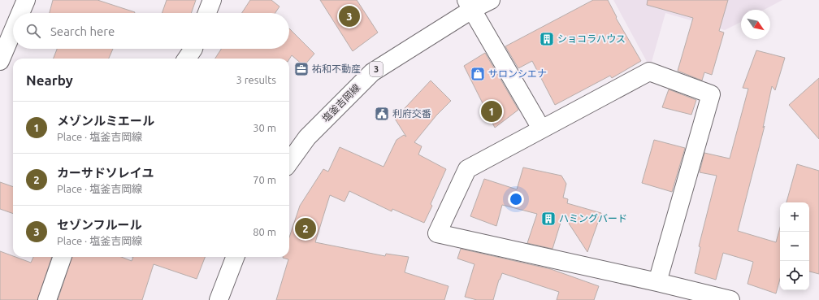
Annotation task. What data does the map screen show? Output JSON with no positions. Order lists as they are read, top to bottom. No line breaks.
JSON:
{"streets":{"street":["3","塩釜吉岡線"]},"places":{"building":["ショコラハウス","ハミングバード"],"office":["祐和不動産"],"shop":["サロンシエナ"],"public building":["利府交番"]},"north":"bottom right","page":{"pins":["3","1","2"],"search":"Search here","heading":["Nearby","3 results"],"list":[{"mark":"1","name":"メゾンルミエール","note":"Place · 塩釜吉岡線","value":"30 m"},{"mark":"2","name":"カーサドソレイユ","note":"Place · 塩釜吉岡線","value":"70 m"},{"mark":"3","name":"セゾンフルール","note":"Place · 塩釜吉岡線","value":"80 m"}],"map_buttons":["+","−"]}}
